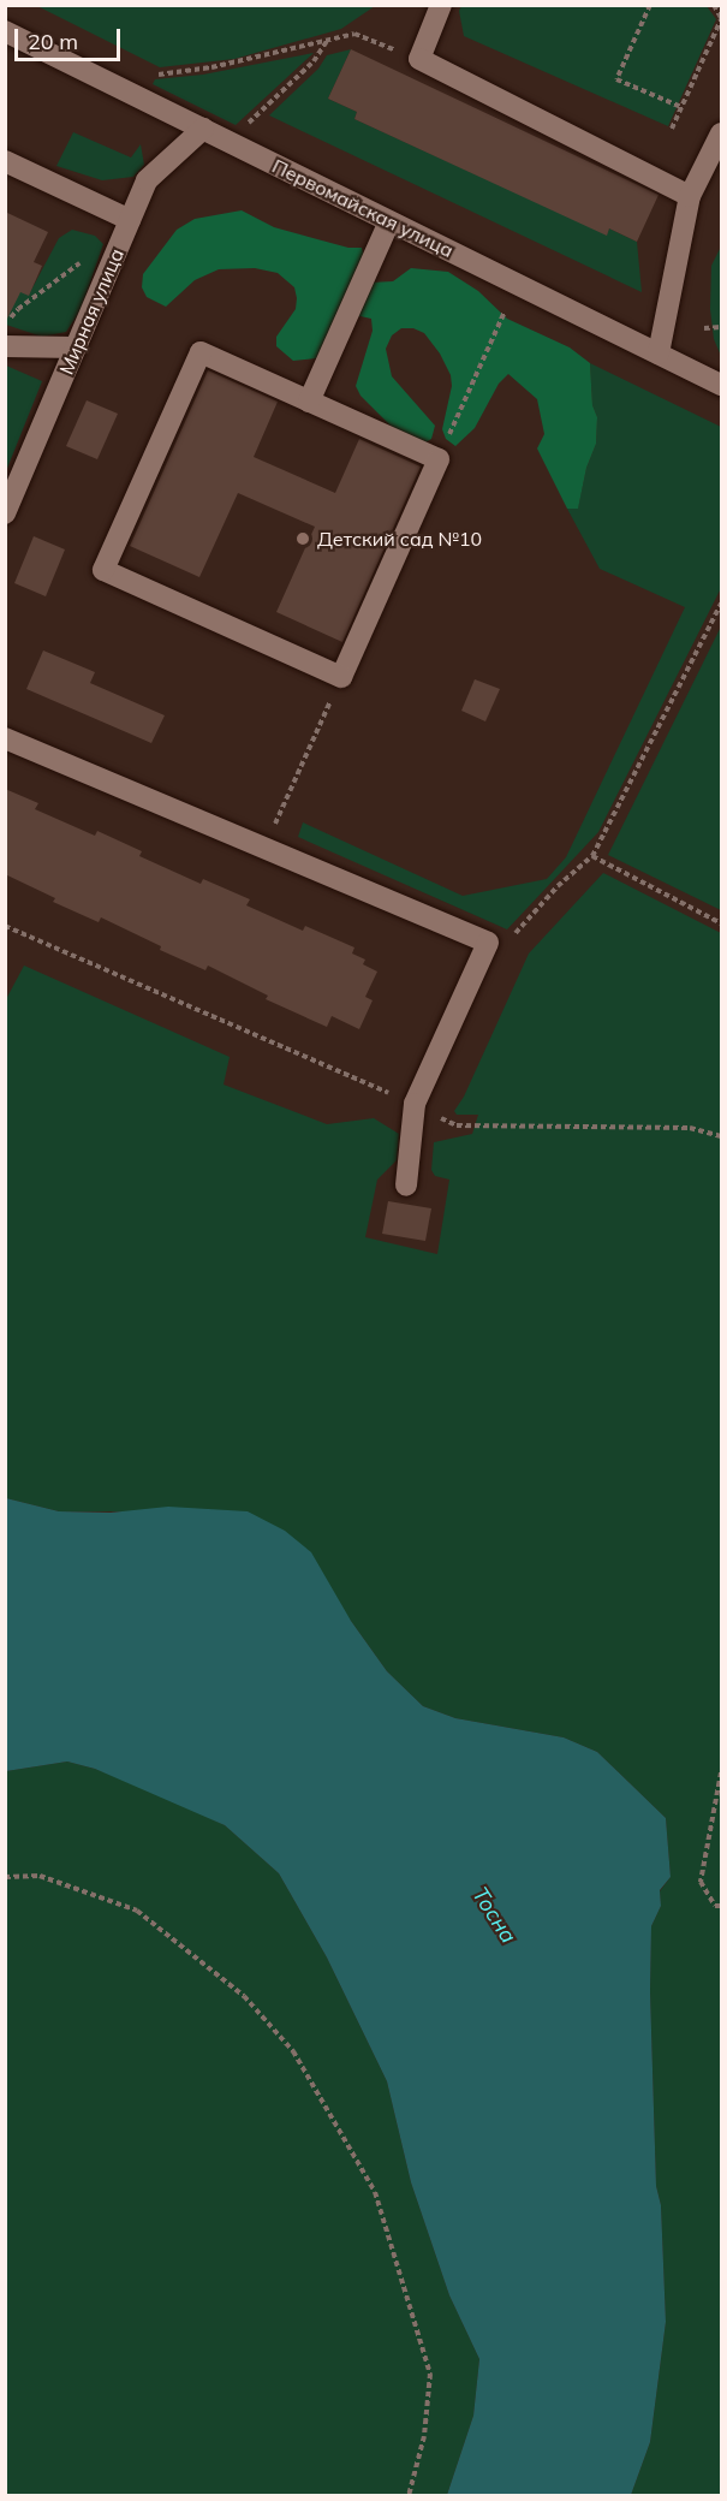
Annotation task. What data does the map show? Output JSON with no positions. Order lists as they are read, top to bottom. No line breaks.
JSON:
{"streets":{"street":["Первомайская улица","Мирная улица"]},"crossings":[["Первомайская улица","Мирная улица"]],"water":["Тосна"],"places":["Детский сад №10"],"scale_bar":"20 m"}
